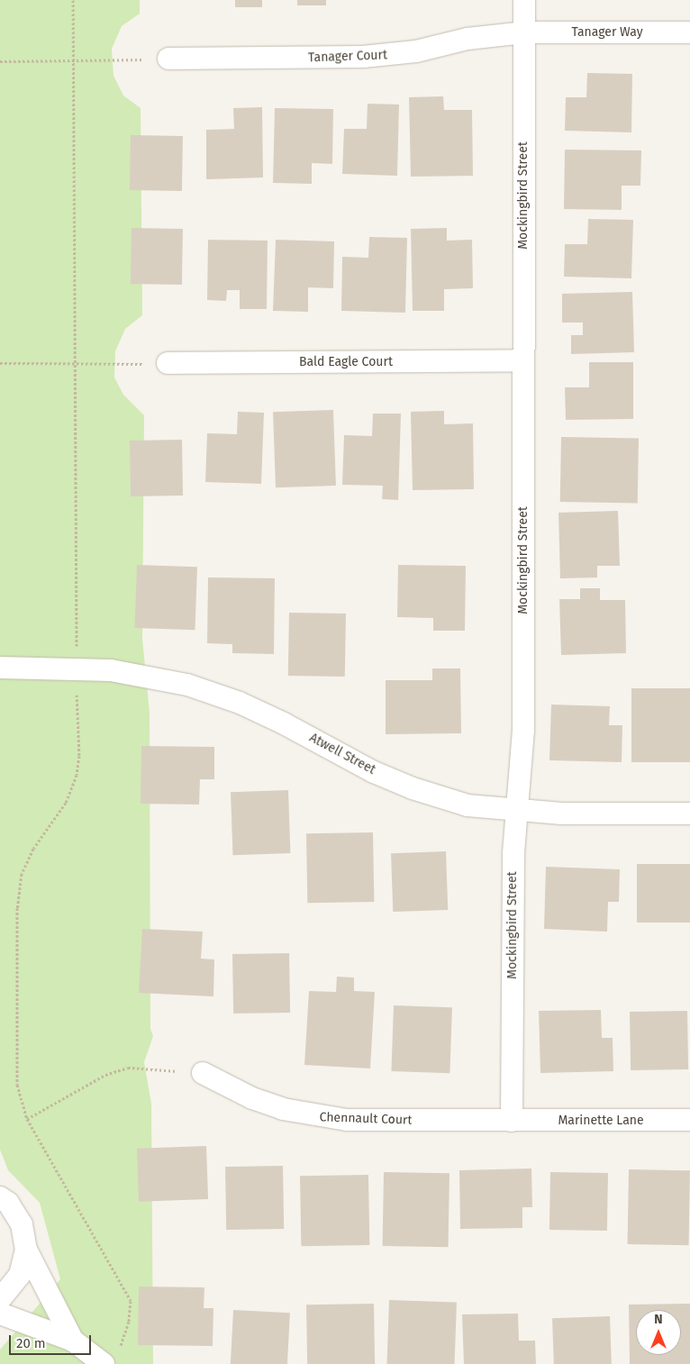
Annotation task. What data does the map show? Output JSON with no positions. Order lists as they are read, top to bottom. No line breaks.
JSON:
{"streets":{"street":["Tanager Way","Tanager Court","Mockingbird Street","Bald Eagle Court","Atwell Street","Chennault Court","Marinette Lane"]},"crossings":[["Tanager Way","Tanager Court"],["Tanager Way","Mockingbird Street"],["Tanager Court","Mockingbird Street"],["Mockingbird Street","Bald Eagle Court"],["Mockingbird Street","Atwell Street"],["Mockingbird Street","Chennault Court"],["Mockingbird Street","Marinette Lane"],["Chennault Court","Marinette Lane"]],"scale_bar":"20 m","north":"top"}
